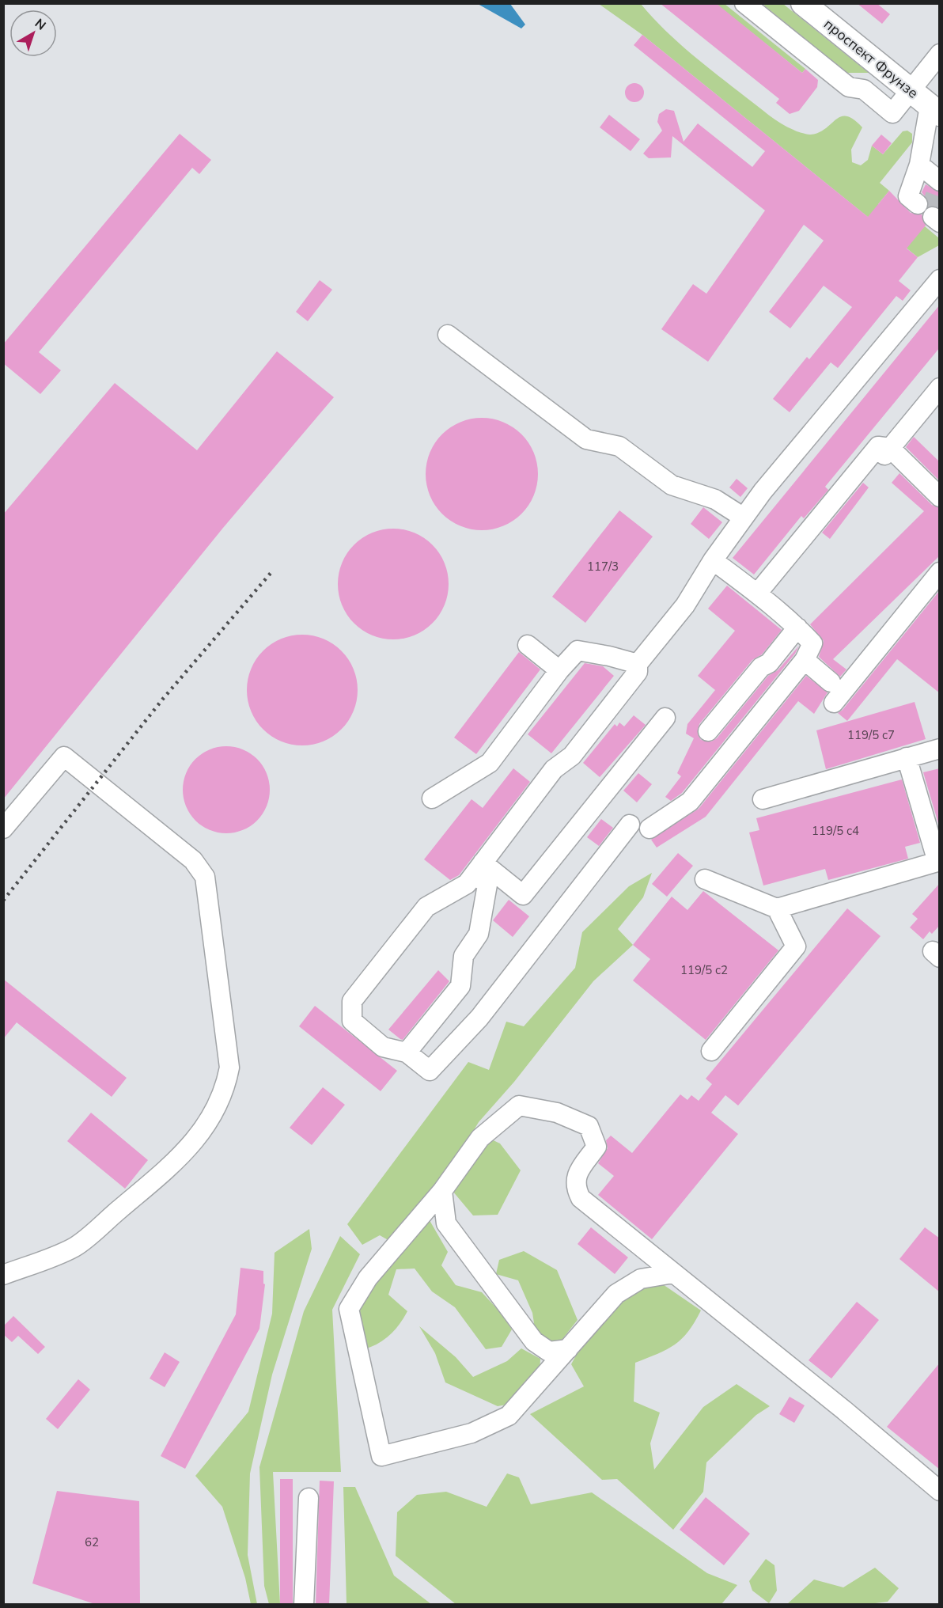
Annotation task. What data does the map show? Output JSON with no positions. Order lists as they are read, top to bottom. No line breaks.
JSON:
{"streets":{"main road":["проспект Фрунзе"]},"house_numbers":["117/3","119/5 с7","119/5 с4","119/5 с2","62"],"north":"top right"}
